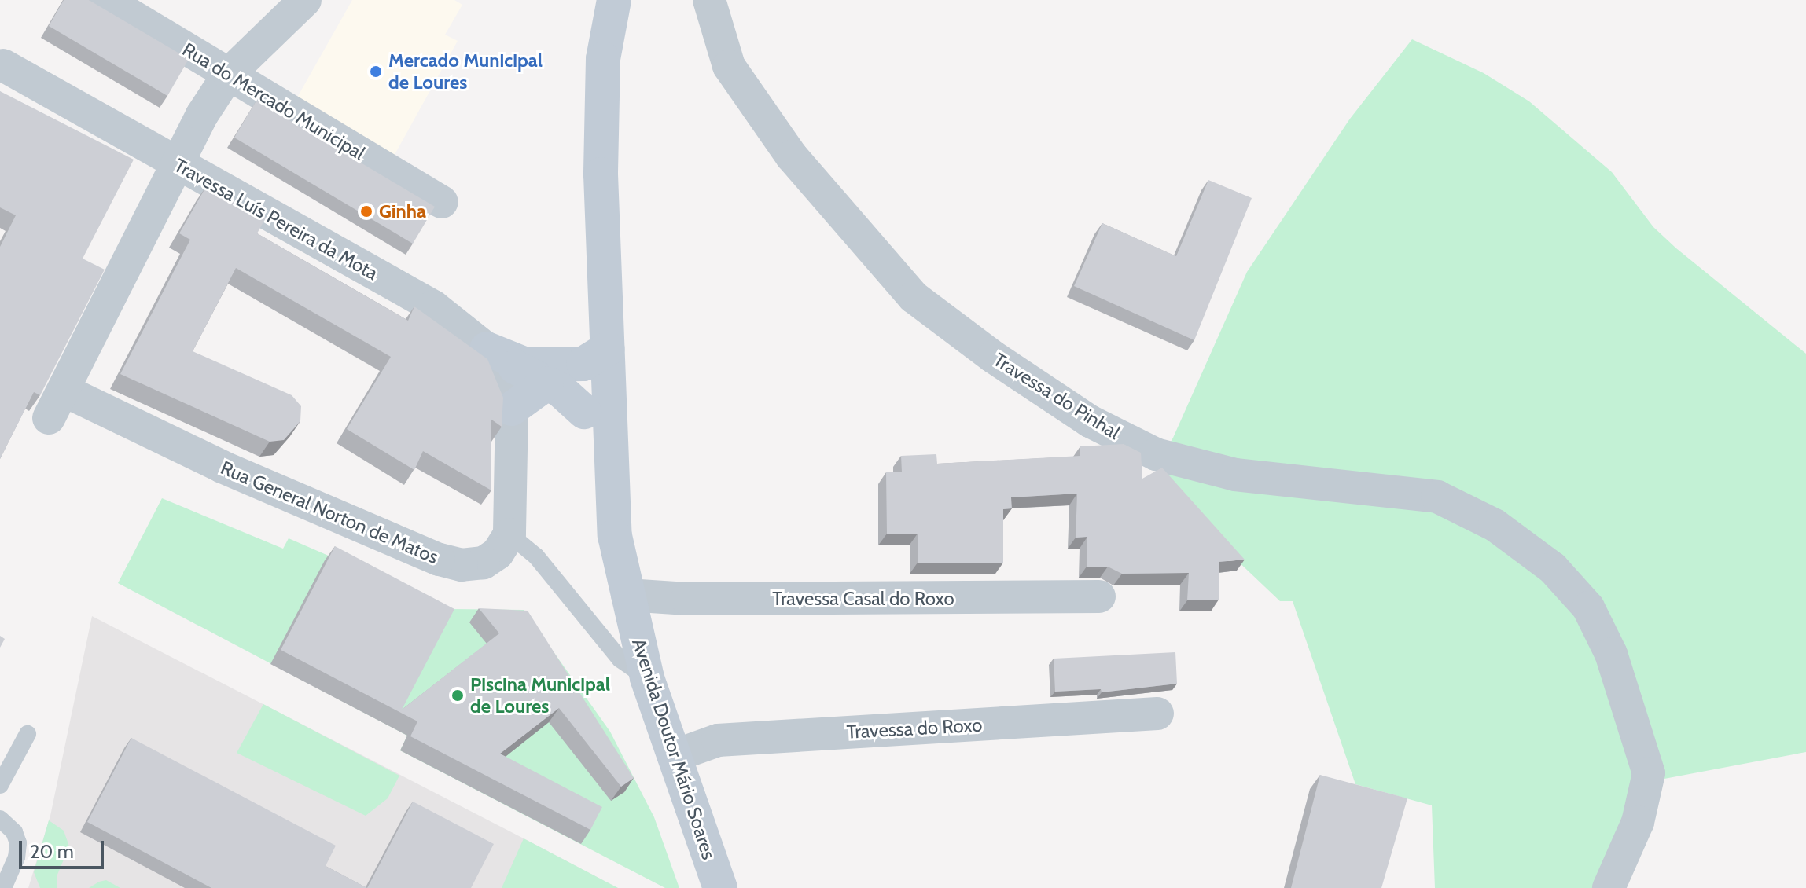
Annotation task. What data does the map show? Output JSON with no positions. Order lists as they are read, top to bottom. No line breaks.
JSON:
{"streets":{"street":["Rua do Mercado Municipal","Travessa Luís Pereira da Mota","Travessa do Pinhal","Rua General Norton de Matos","Travessa Casal do Roxo","Travessa do Roxo","Avenida Doutor Mário Soares"]},"crossings":[["Travessa Luís Pereira da Mota","Rua General Norton de Matos"],["Travessa Casal do Roxo","Avenida Doutor Mário Soares"],["Travessa do Roxo","Avenida Doutor Mário Soares"]],"places":["Mercado Municipal de Loures","Ginha","Piscina Municipal de Loures"],"scale_bar":"20 m"}
